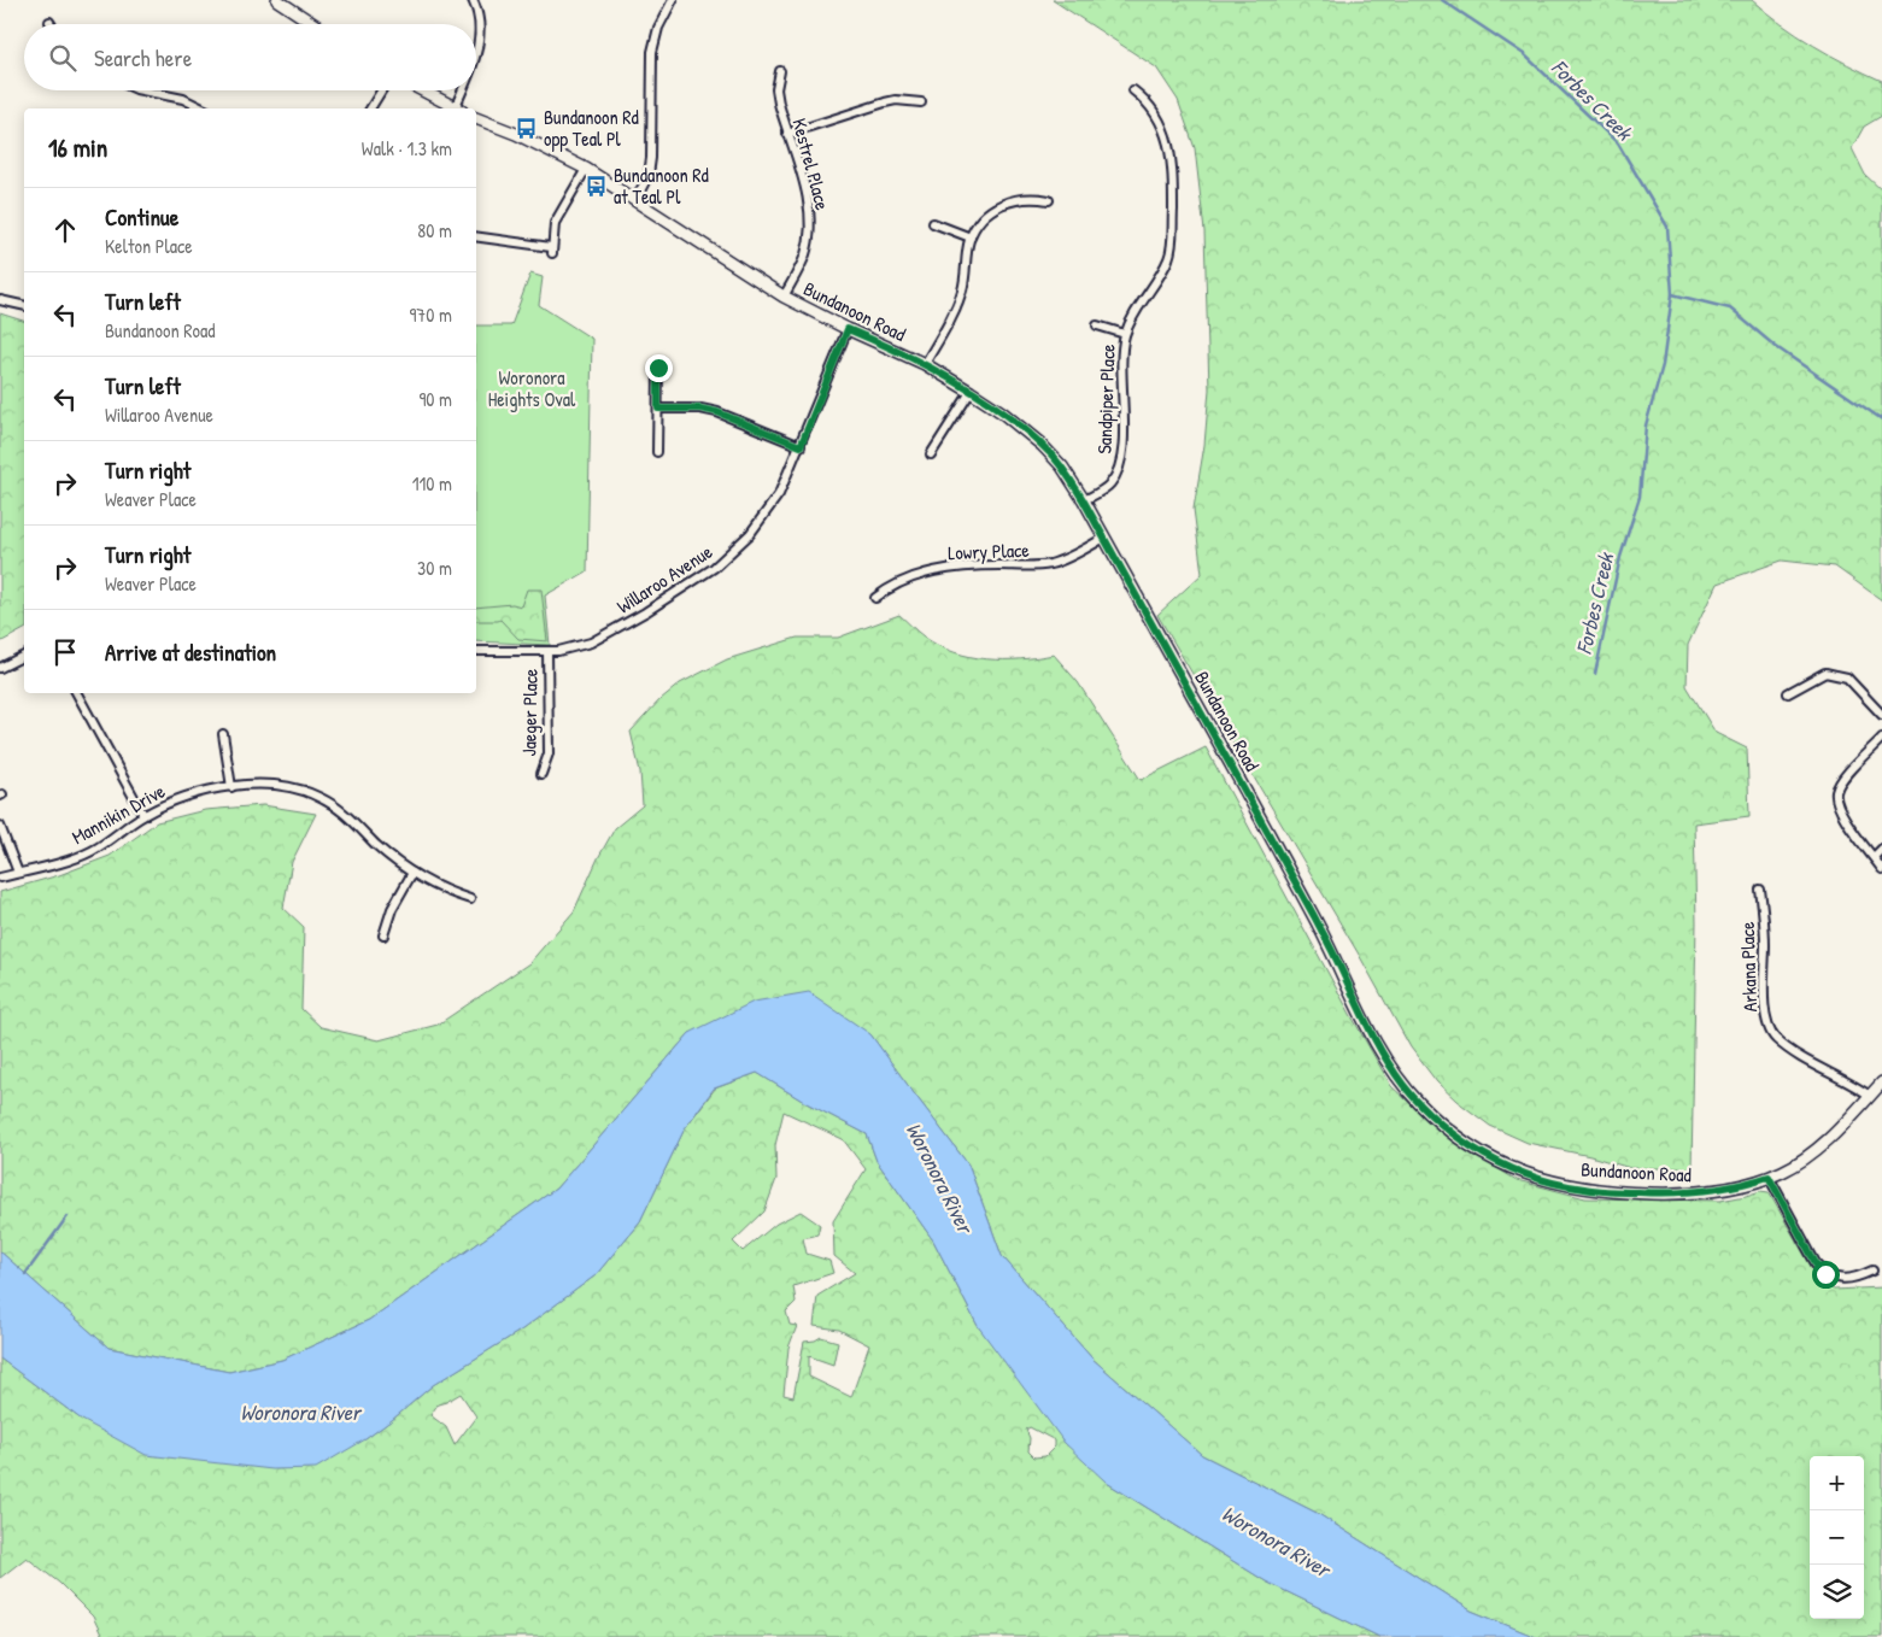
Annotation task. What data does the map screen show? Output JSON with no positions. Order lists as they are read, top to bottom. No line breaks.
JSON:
{"streets":{"street":["Kestrel Place","Bundanoon Road","Sandpiper Place","Lowry Place","Willaroo Avenue","Jaeger Place","Mannikin Drive","Arkana Place"]},"crossings":[["Kestrel Place","Bundanoon Road"],["Bundanoon Road","Sandpiper Place"],["Bundanoon Road","Lowry Place"],["Bundanoon Road","Willaroo Avenue"],["Bundanoon Road","Arkana Place"],["Willaroo Avenue","Jaeger Place"]],"water":["Forbes Creek","Woronora River"],"parks":["Woronora Heights Oval"],"places":{"bus stop":["Bundanoon Rd opp Teal Pl","Bundanoon Rd at Teal Pl"]},"page":{"search":"Search here","heading":["16 min","Walk · 1.3 km"],"list":[["Continue","Kelton Place","80 m"],["Turn left","Bundanoon Road","970 m"],["Turn left","Willaroo Avenue","90 m"],["Turn right","Weaver Place","110 m"],["Turn right","Weaver Place","30 m"],"Arrive at destination"],"map_buttons":["+","−"]}}
